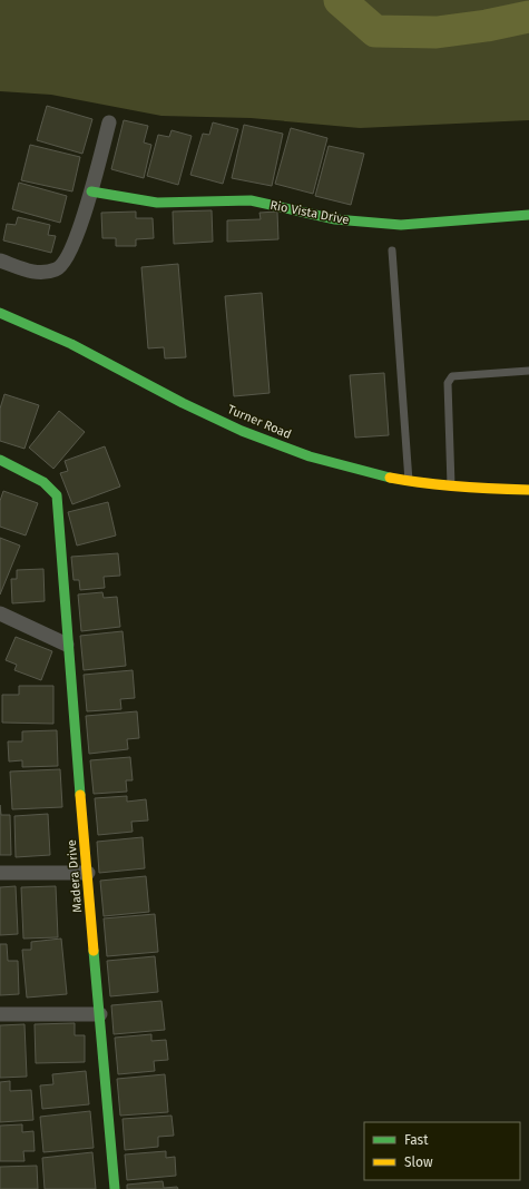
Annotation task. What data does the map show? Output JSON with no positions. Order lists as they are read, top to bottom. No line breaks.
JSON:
{"streets":{"street":["Rio Vista Drive","Turner Road","Madera Drive"]},"legend":["Fast","Slow"]}
